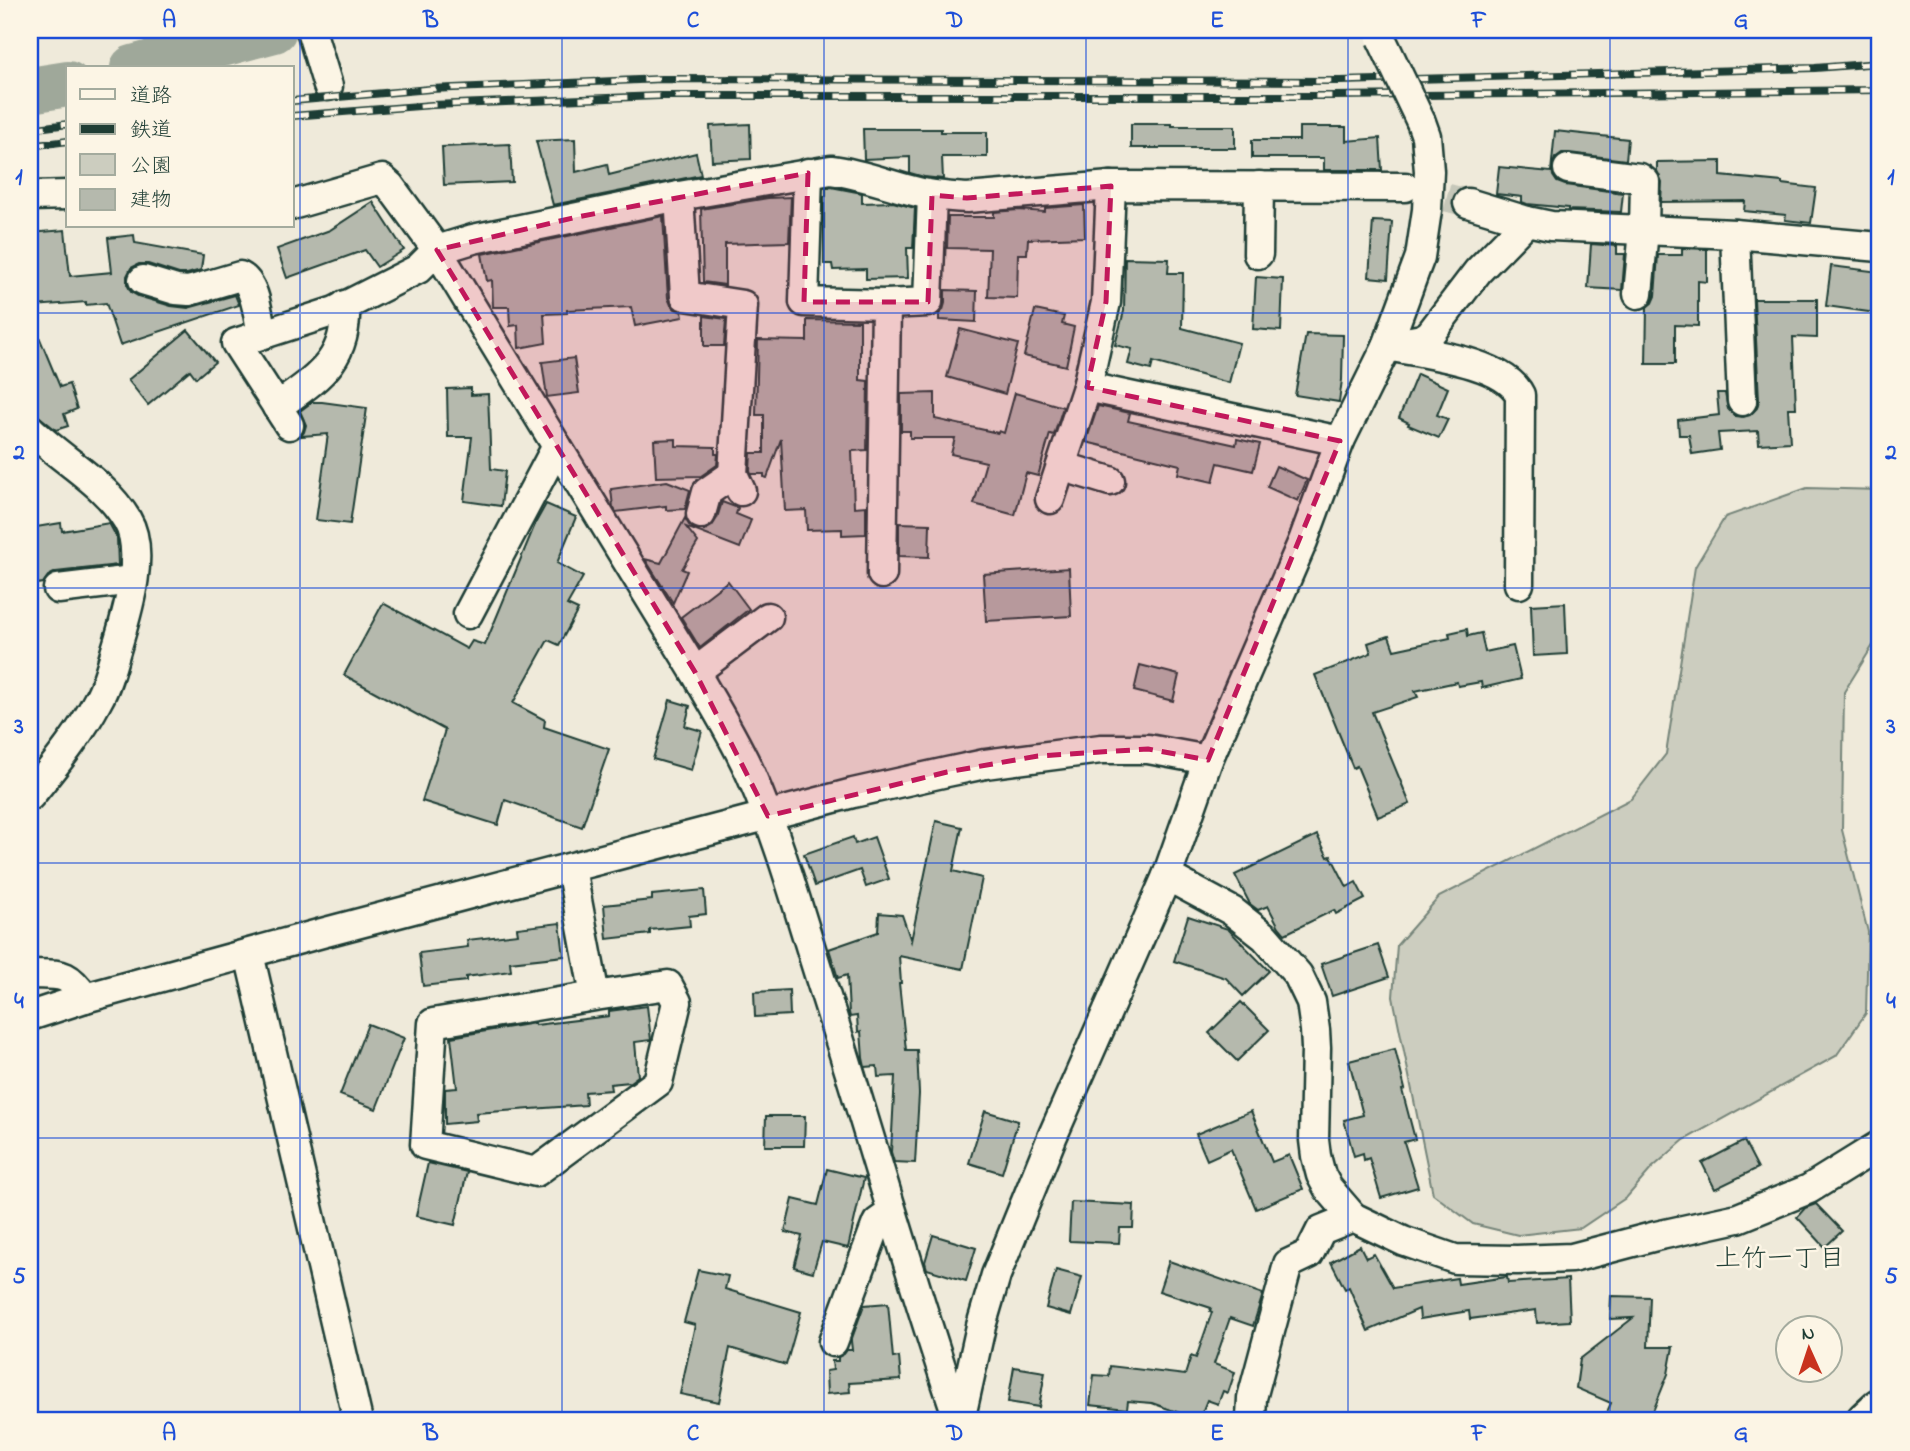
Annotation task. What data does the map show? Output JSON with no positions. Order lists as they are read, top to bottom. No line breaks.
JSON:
{"districts":["上竹一丁目"],"legend":["道路","鉄道","公園","建物"],"north":"top","grid":{"columns":["A","B","C","D","E","F","G"],"rows":["1","2","3","4","5"]}}
